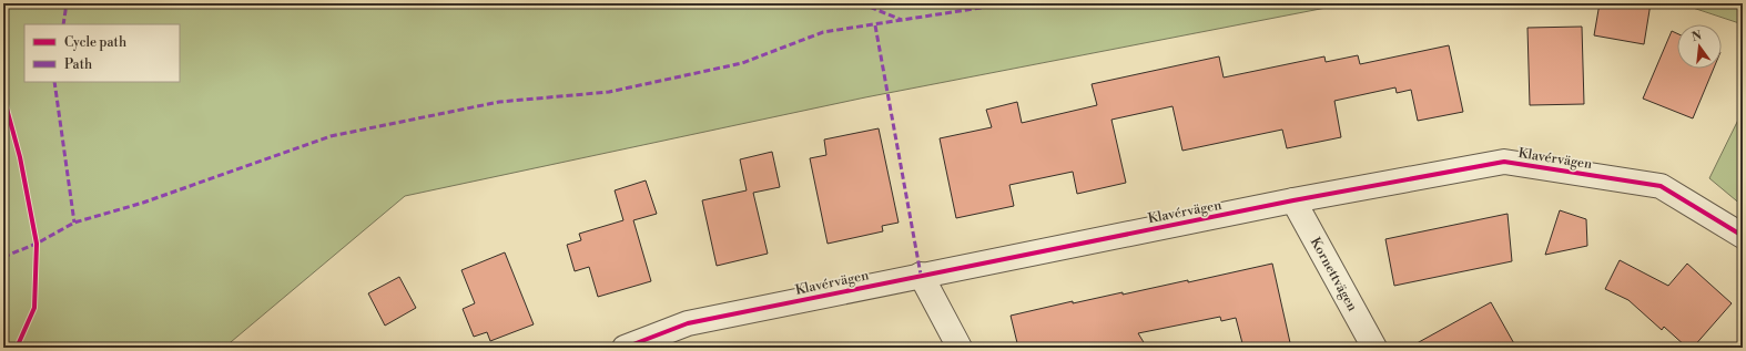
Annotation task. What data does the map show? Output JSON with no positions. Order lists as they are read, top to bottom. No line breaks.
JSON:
{"streets":{"street":["Klavérvägen","Kornettvägen"]},"crossings":[["Klavérvägen","Kornettvägen"]],"legend":["Cycle path","Path"],"north":"top"}
